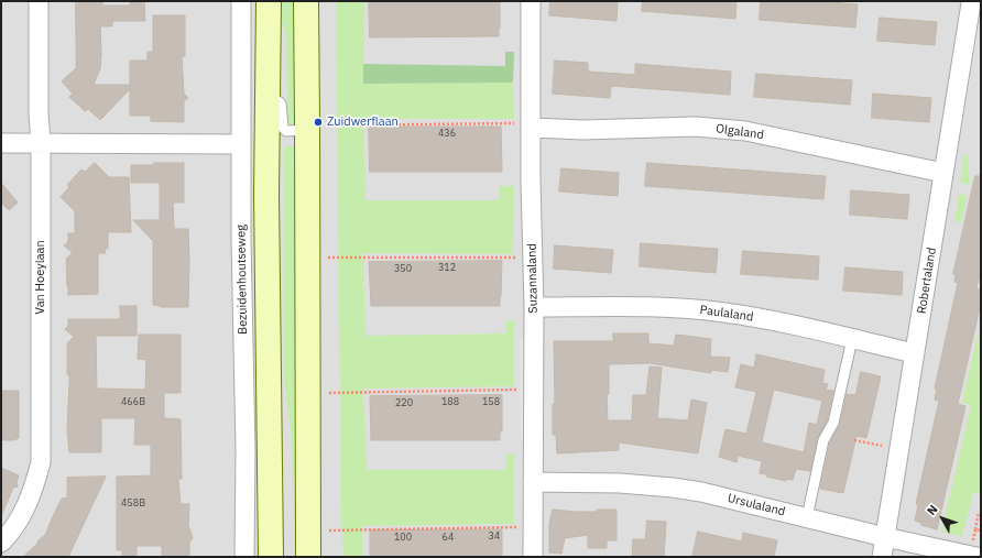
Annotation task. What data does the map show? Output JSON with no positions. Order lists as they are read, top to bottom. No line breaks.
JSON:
{"streets":{"main road":["Bezuidenhoutseweg"],"street":["Olgaland","Van Hoeylaan","Suzannaland","Robertaland","Paulaland","Ursulaland"]},"crossings":[["Olgaland","Suzannaland"],["Olgaland","Robertaland"],["Suzannaland","Paulaland"],["Suzannaland","Ursulaland"],["Robertaland","Paulaland"],["Robertaland","Ursulaland"]],"places":["Zuidwerflaan"],"house_numbers":["436","312","350","466B","188","158","220","458B","34","100","64"],"north":"top left"}
